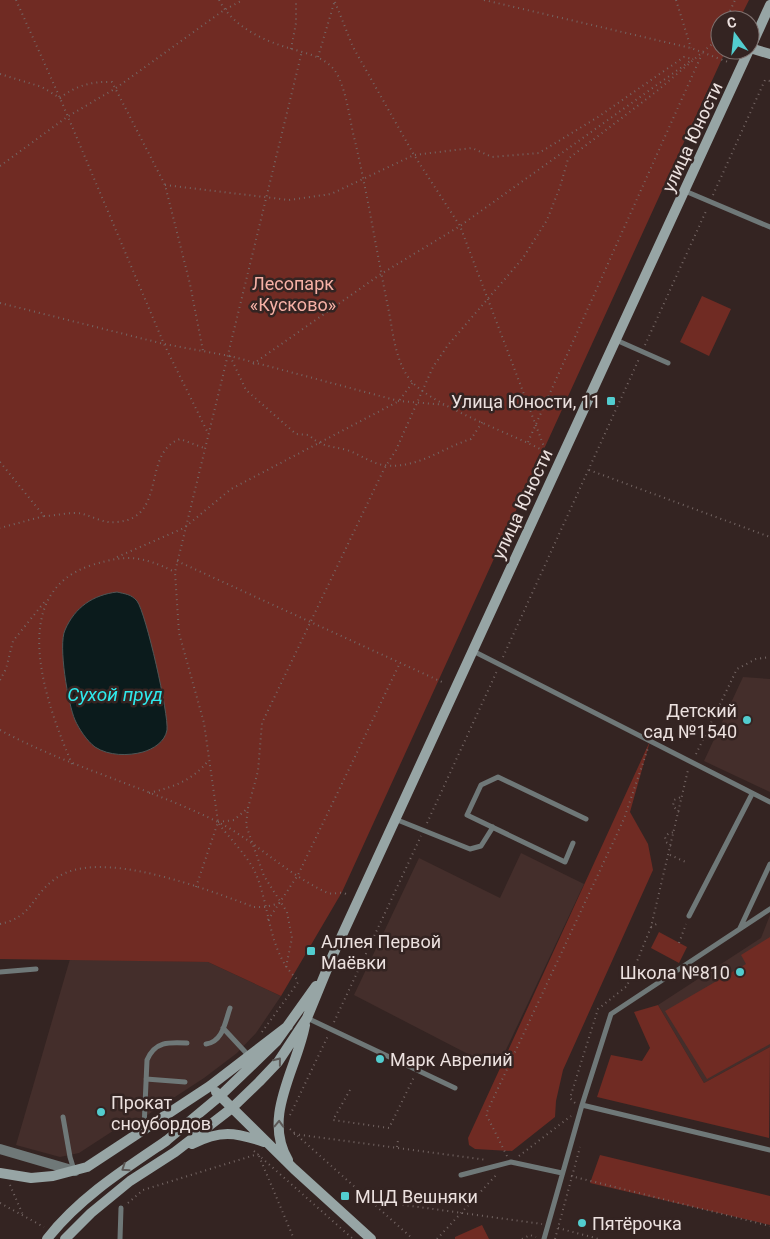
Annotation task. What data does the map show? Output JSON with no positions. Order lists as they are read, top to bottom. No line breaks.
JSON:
{"streets":{"main road":["улица Юности"]},"water":["Сухой пруд"],"parks":["Лесопарк «Кусково»"],"places":{"transit":["Улица Юности, 11","Аллея Первой Маёвки","МЦД Вешняки"],"other":["Детский сад №1540","Школа №810","Марк Аврелий","Прокат сноубордов","Пятёрочка"]},"north":"top"}
